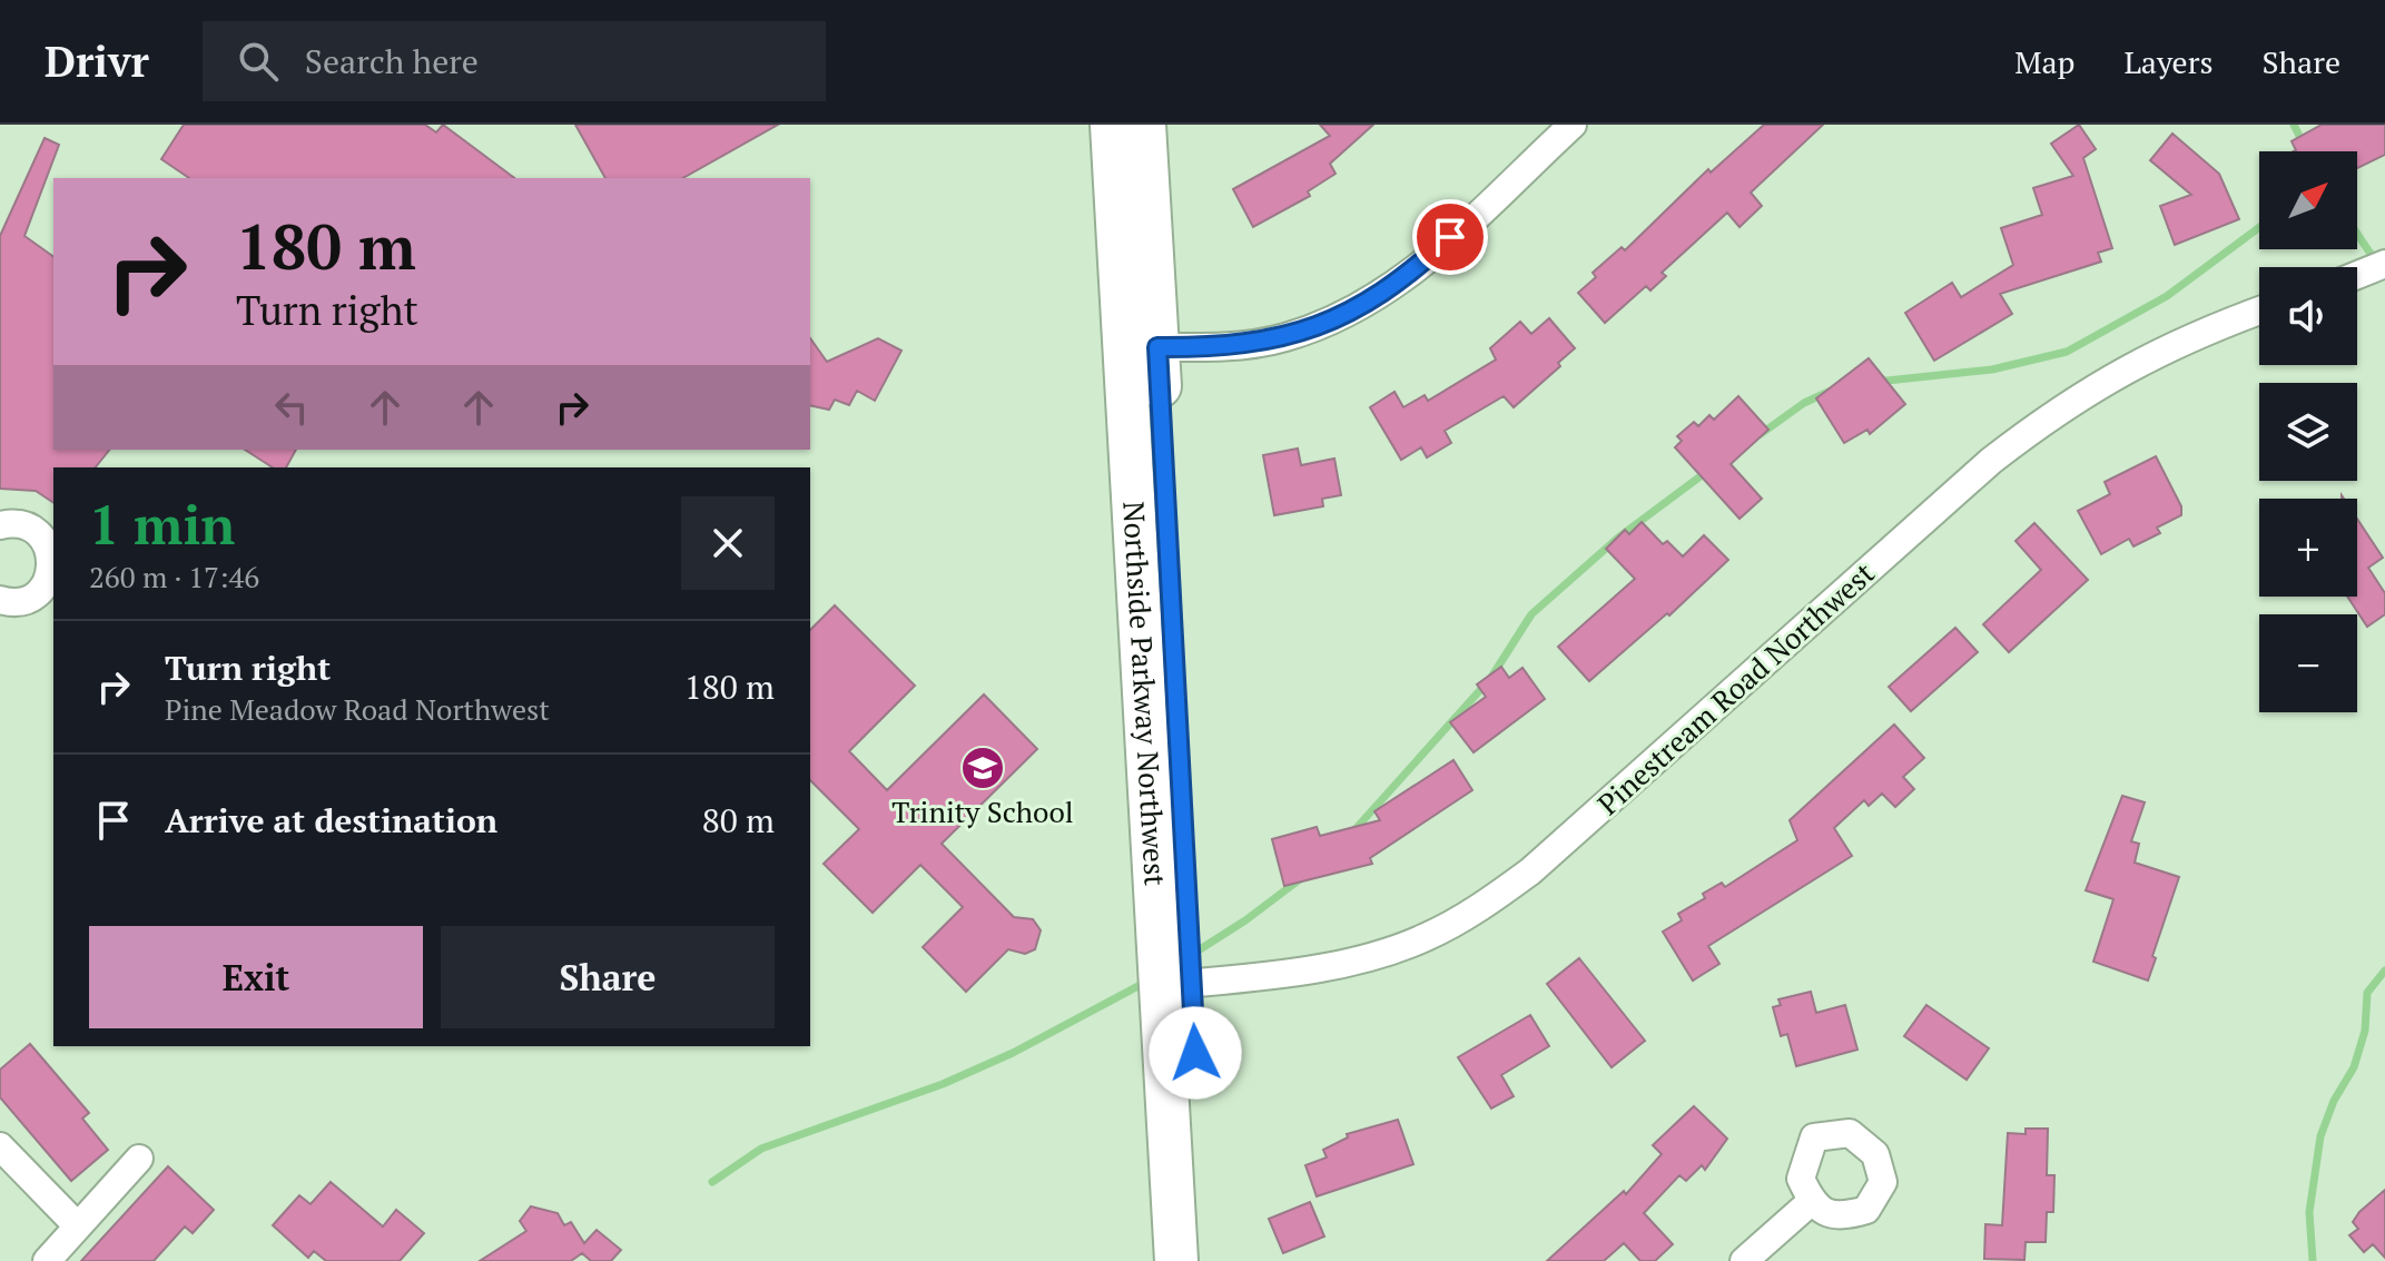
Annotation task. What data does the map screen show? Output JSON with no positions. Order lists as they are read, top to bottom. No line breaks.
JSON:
{"streets":{"main road":["Northside Parkway Northwest"],"street":["Pinestream Road Northwest"]},"crossings":[["Pinestream Road Northwest","Northside Parkway Northwest"]],"places":{"school or university":["Trinity School"]},"north":"top right","page":{"header":"Drivr","search":"Search here","nav":["Map","Layers","Share"],"map_buttons":["+","−"],"turn":["180 m","Turn right"],"heading":["1 min","260 m · 17:46"],"list":[{"name":"Turn right","note":"Pine Meadow Road Northwest","value":"180 m"},{"name":"Arrive at destination","value":"80 m"}],"buttons":["Exit","Share"]}}
